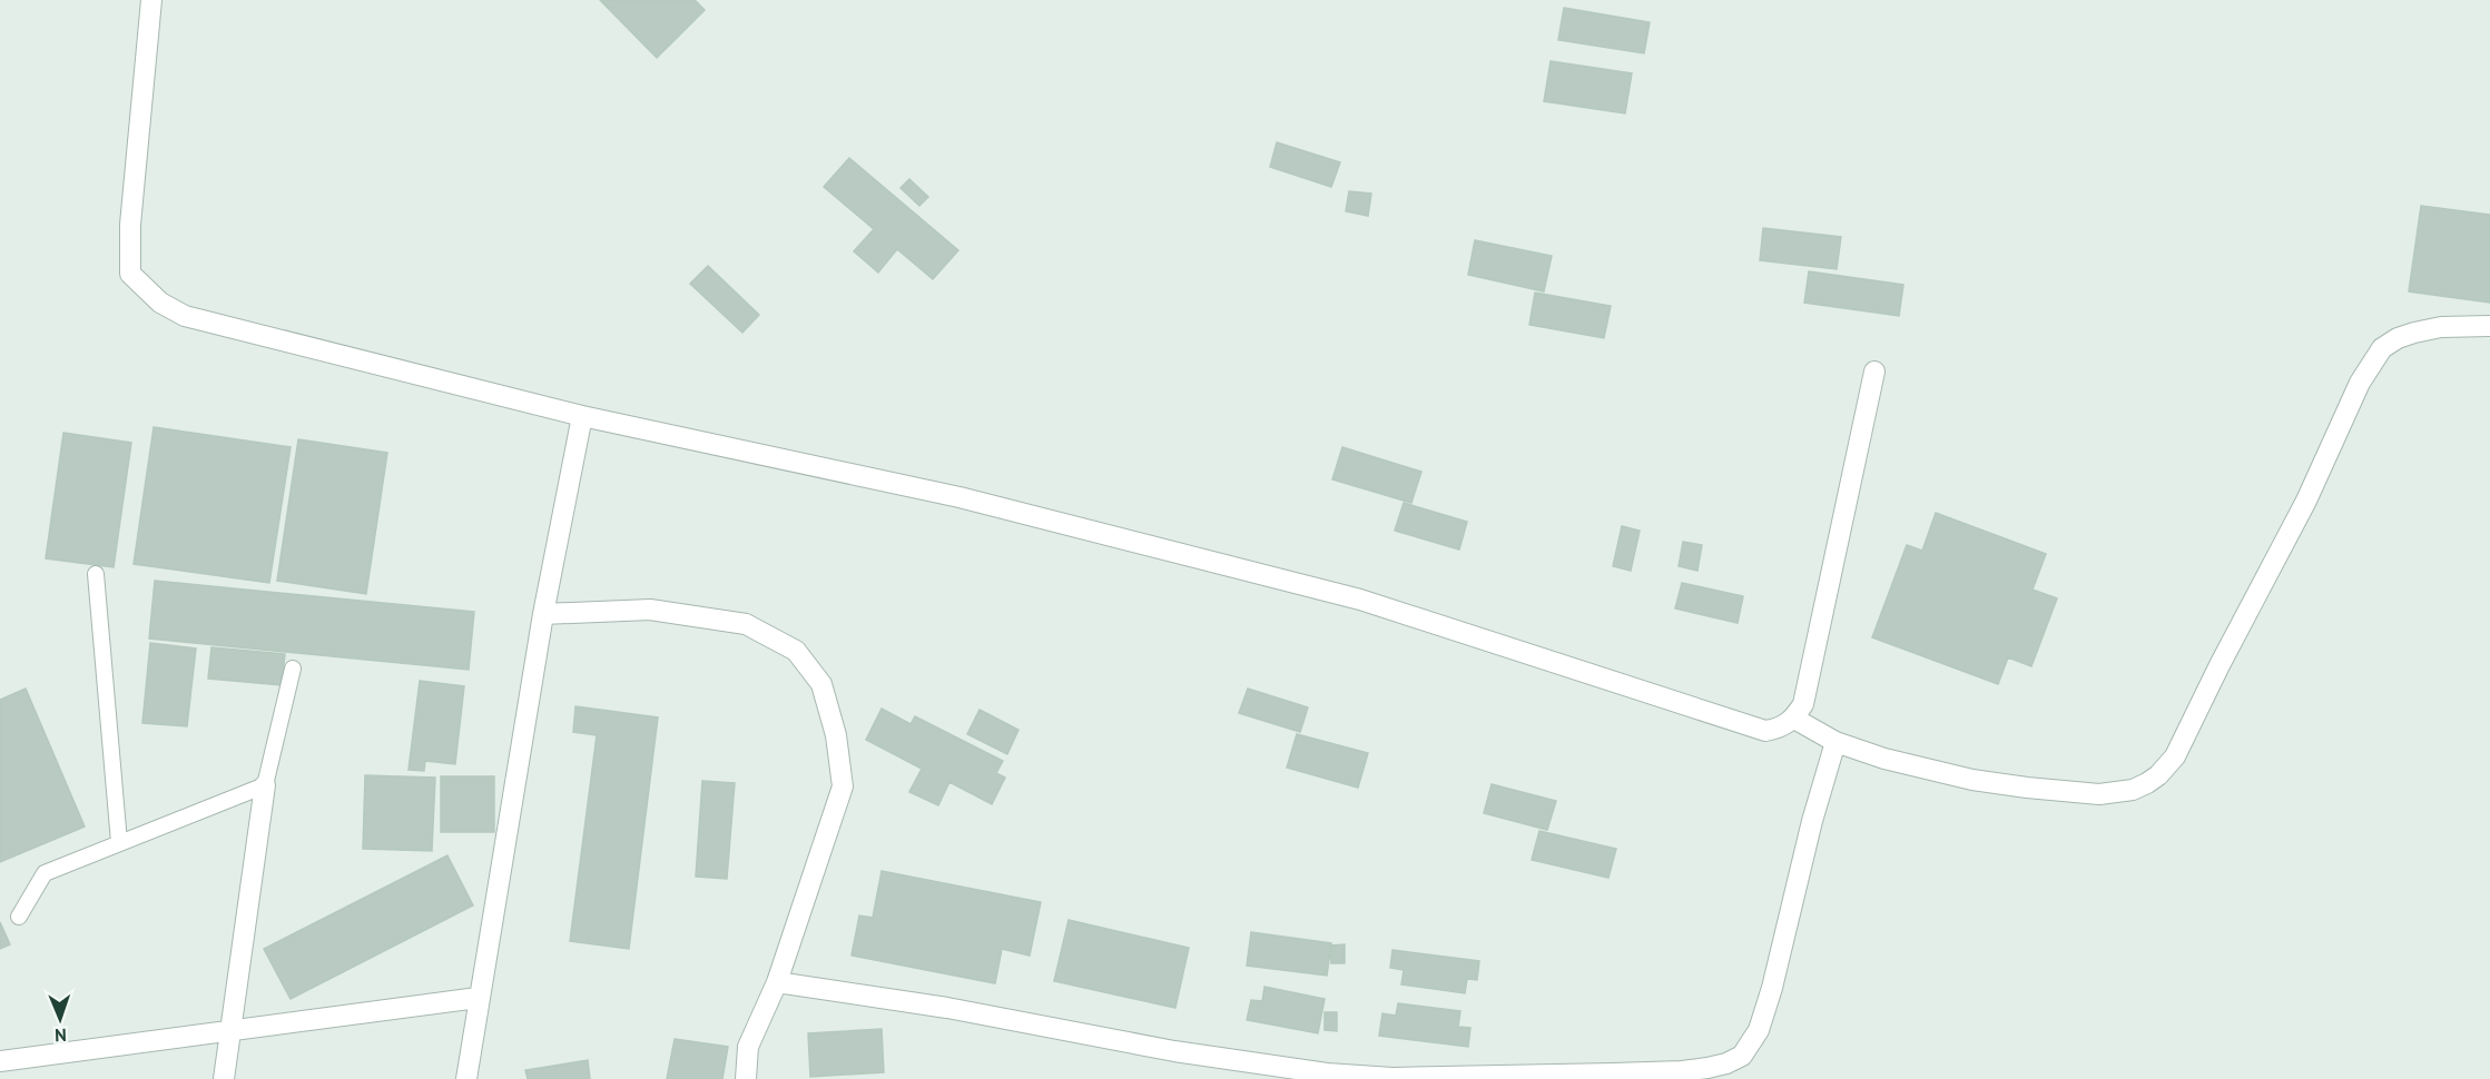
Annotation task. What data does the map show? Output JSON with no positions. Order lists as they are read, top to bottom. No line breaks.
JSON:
{"north":"bottom"}
